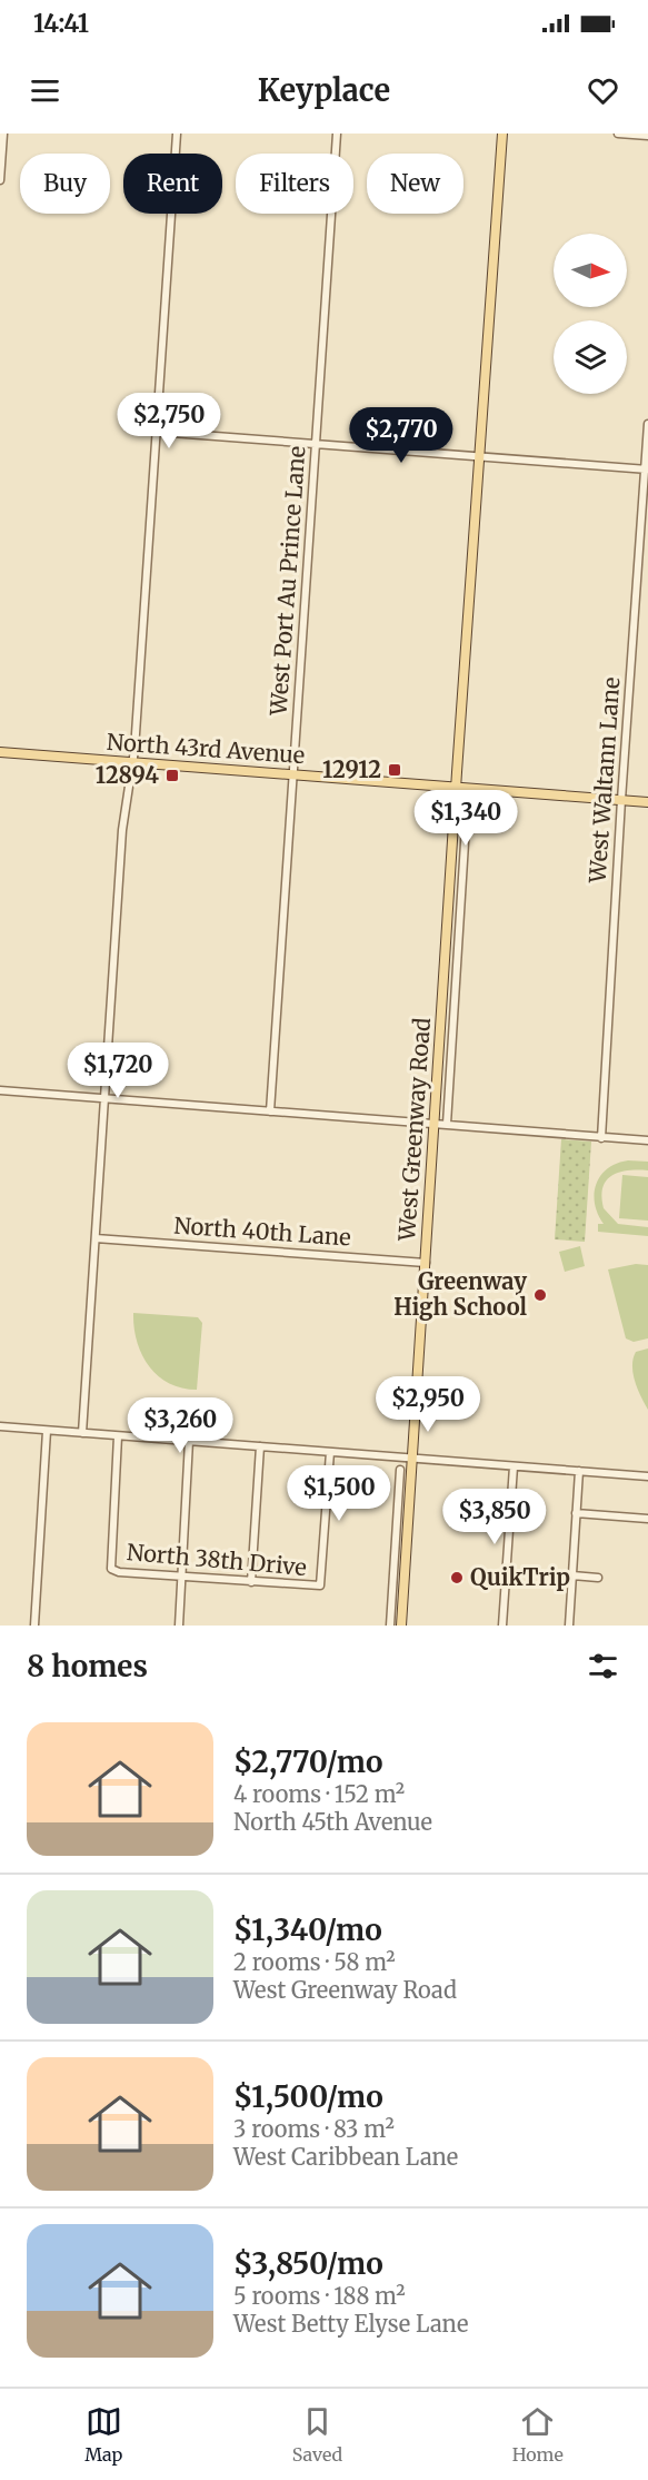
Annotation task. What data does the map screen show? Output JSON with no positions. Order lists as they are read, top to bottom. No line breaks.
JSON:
{"streets":{"main road":["North 43rd Avenue","West Greenway Road"],"street":["West Port Au Prince Lane","West Waltann Lane","North 40th Lane","North 38th Drive"]},"crossings":[["West Port Au Prince Lane","North 43rd Avenue"],["North 43rd Avenue","West Waltann Lane"],["North 43rd Avenue","West Greenway Road"],["West Greenway Road","North 40th Lane"]],"places":{"transit":["12912","12894"],"other":["Greenway High School","QuikTrip"]},"north":"right","page":{"status":"14:41","header":"Keyplace","chip":["Buy","Rent","Filters","New"],"price":["$2,750","$2,770","$1,340","$1,720","$2,950","$3,260","$1,500","$3,850"],"heading":"8 homes","list":[{"name":"$2,770/mo","note":"4 rooms · 152 m² · North 45th Avenue"},{"name":"$1,340/mo","note":"2 rooms · 58 m² · West Greenway Road"},{"name":"$1,500/mo","note":"3 rooms · 83 m² · West Caribbean Lane"},{"name":"$3,850/mo","note":"5 rooms · 188 m² · West Betty Elyse Lane"}],"tabs":["Map","Saved","Home"]}}
